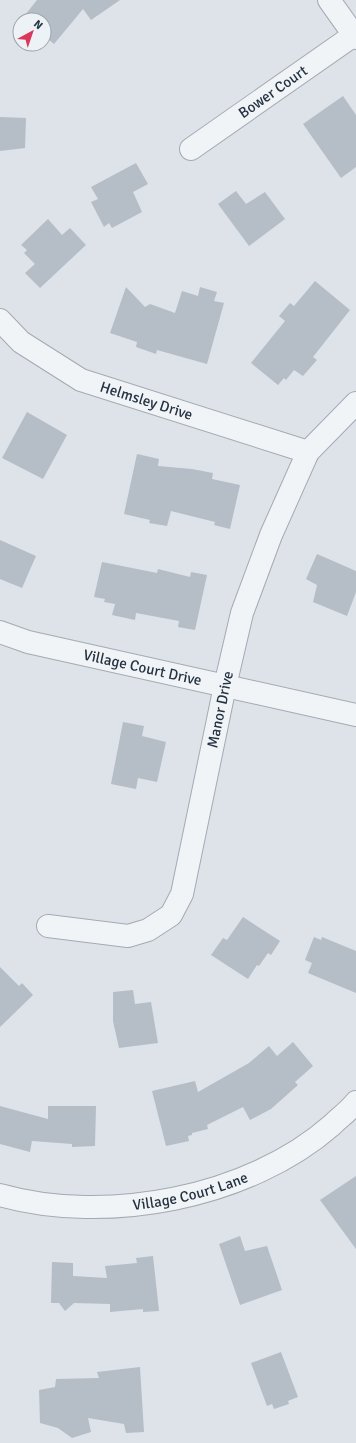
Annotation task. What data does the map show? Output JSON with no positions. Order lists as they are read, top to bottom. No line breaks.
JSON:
{"streets":{"street":["Bower Court","Helmsley Drive","Village Court Drive","Manor Drive","Village Court Lane"]},"crossings":[["Helmsley Drive","Manor Drive"],["Village Court Drive","Manor Drive"]],"north":"top right"}
